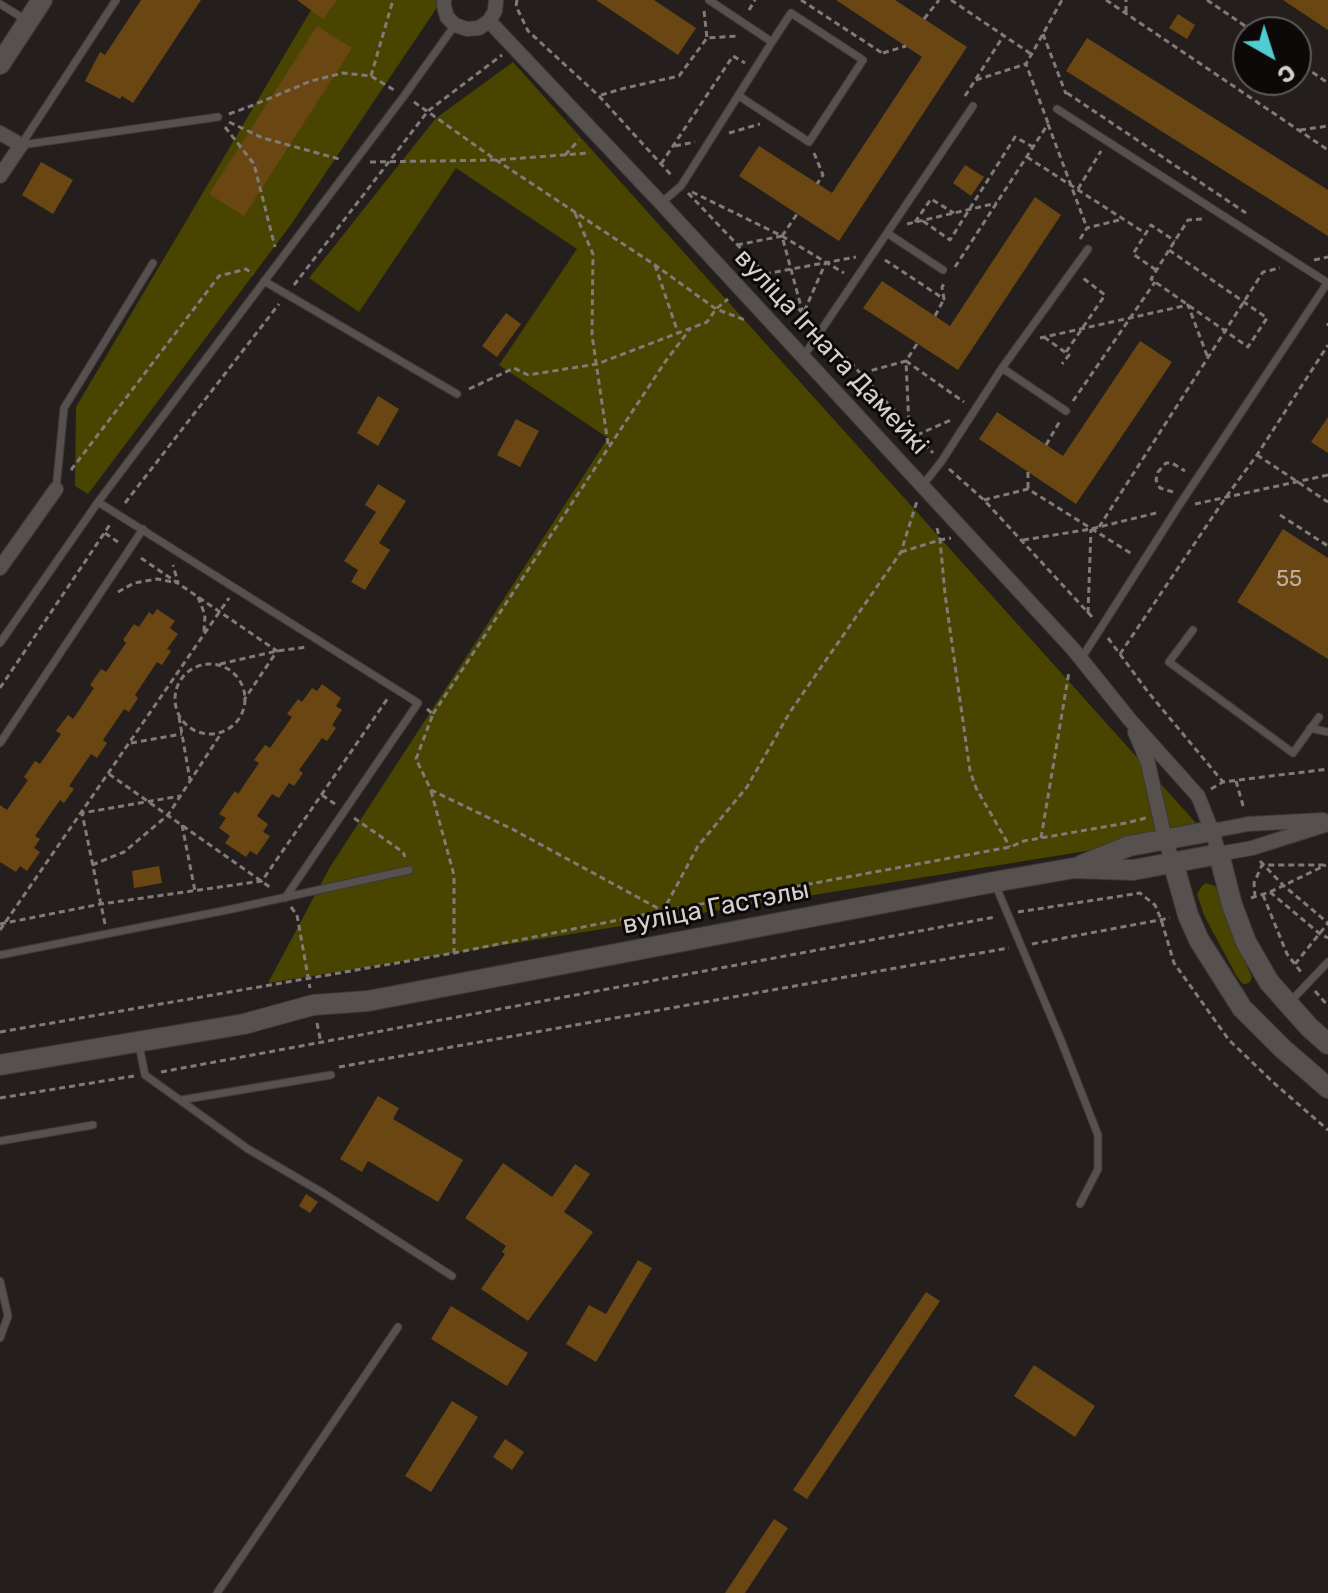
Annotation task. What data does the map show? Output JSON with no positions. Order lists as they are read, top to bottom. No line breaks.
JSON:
{"streets":{"main road":["вуліца Гастэлы"],"street":["вуліца Ігната Дамейкі"]},"crossings":[["вуліца Ігната Дамейкі","вуліца Гастэлы"]],"house_numbers":["55"],"north":"bottom right"}
